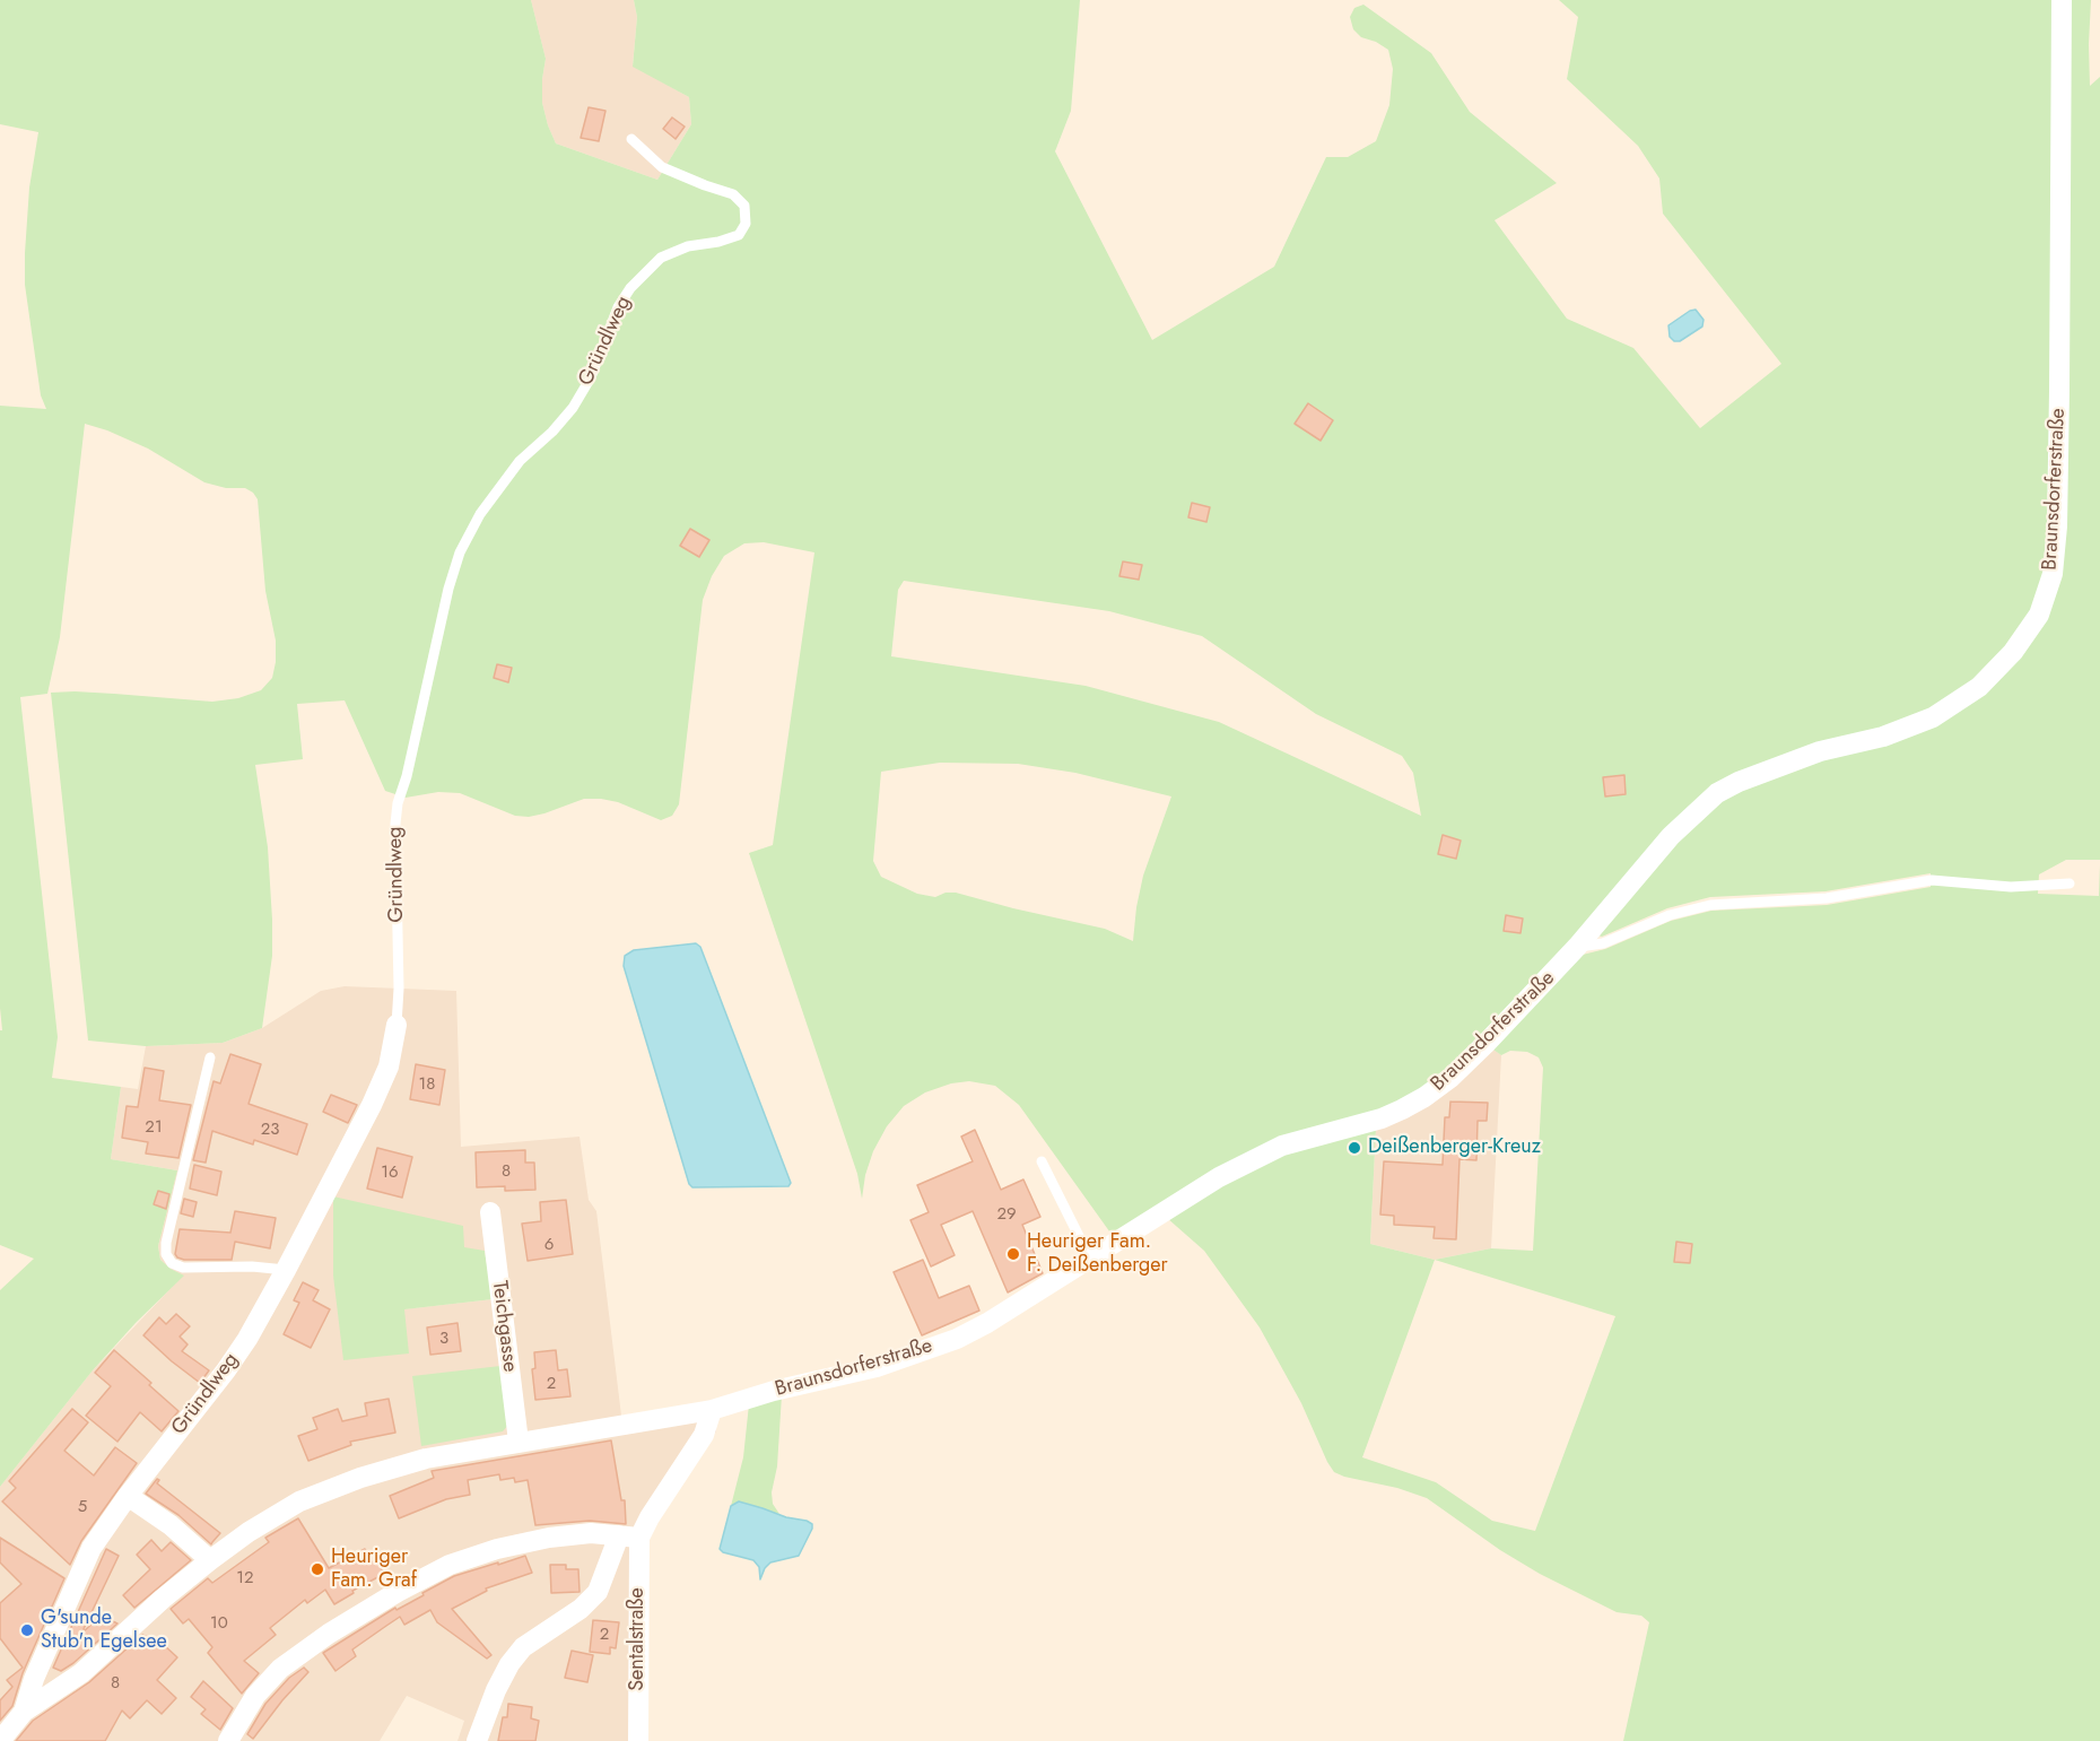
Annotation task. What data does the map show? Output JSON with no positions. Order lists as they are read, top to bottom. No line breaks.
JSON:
{"streets":{"street":["Gründlweg","Braunsdorferstraße","Teichgasse","Sentalstraße"]},"crossings":[["Gründlweg","Braunsdorferstraße"],["Braunsdorferstraße","Teichgasse"]],"places":["Deißenberger-Kreuz","Heuriger Fam. F. Deißenberger","Heuriger Fam. Graf","G'sunde Stub'n Egelsee"],"house_numbers":["18","21","23","8","16","29","6","3","2","5","12","10","2","8"]}
